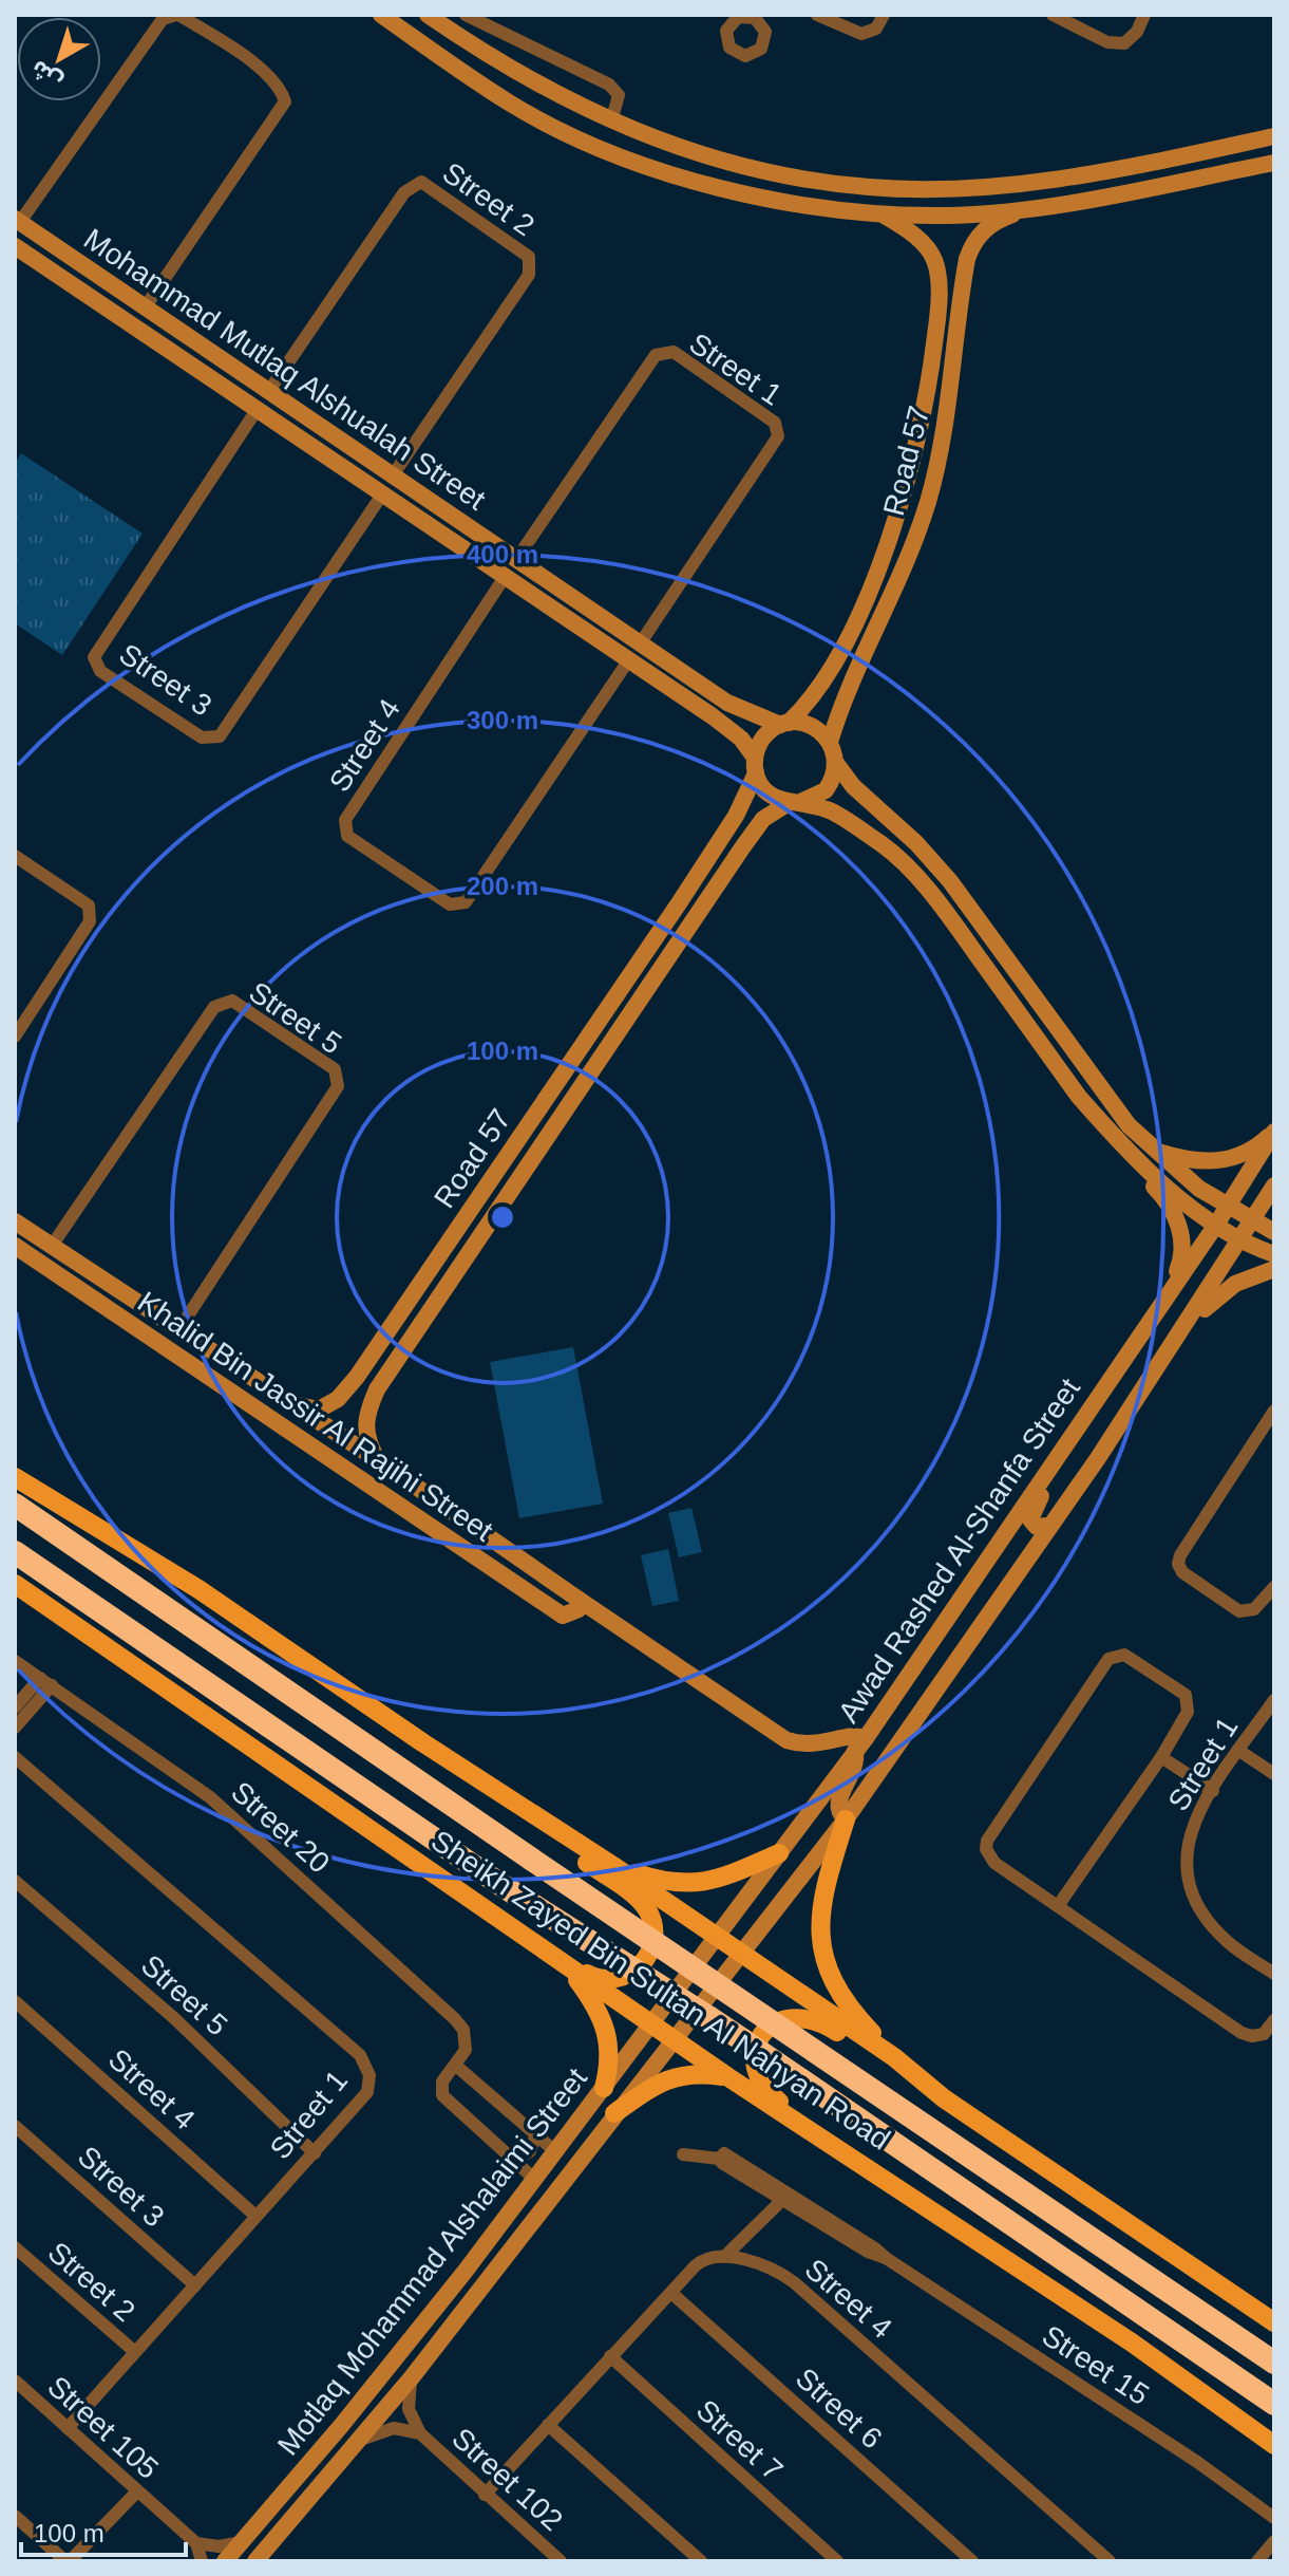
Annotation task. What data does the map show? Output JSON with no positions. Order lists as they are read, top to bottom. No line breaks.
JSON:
{"streets":{"highway":["Sheikh Zayed Bin Sultan Al Nahyan Road"],"street":["Street 2","Mohammad Mutlaq Alshualah Street","Street 1","Road 57","Street 3","Street 4","Street 5","Khalid Bin Jassir Al Rajihi Street","Awad Rashed Al-Shanfa Street","Street 20","Motlaq Mohammad Alshalaimi Street","Street 15","Street 6","Street 105","Street 7","Street 102"]},"crossings":[["Street 2","Mohammad Mutlaq Alshualah Street"],["Street 2","Street 1"],["Mohammad Mutlaq Alshualah Street","Street 1"],["Mohammad Mutlaq Alshualah Street","Road 57"],["Mohammad Mutlaq Alshualah Street","Street 3"],["Mohammad Mutlaq Alshualah Street","Street 4"],["Street 1","Street 3"],["Street 1","Street 4"],["Street 1","Street 5"],["Street 1","Street 105"],["Road 57","Khalid Bin Jassir Al Rajihi Street"],["Street 5","Khalid Bin Jassir Al Rajihi Street"],["Khalid Bin Jassir Al Rajihi Street","Awad Rashed Al-Shanfa Street"],["Awad Rashed Al-Shanfa Street","Motlaq Mohammad Alshalaimi Street"],["Street 20","Motlaq Mohammad Alshalaimi Street"],["Sheikh Zayed Bin Sultan Al Nahyan Road","Motlaq Mohammad Alshalaimi Street"],["Motlaq Mohammad Alshalaimi Street","Street 102"]],"scale_bar":"100 m","north":"bottom left","rings":["400 m","300 m","200 m","100 m"]}
